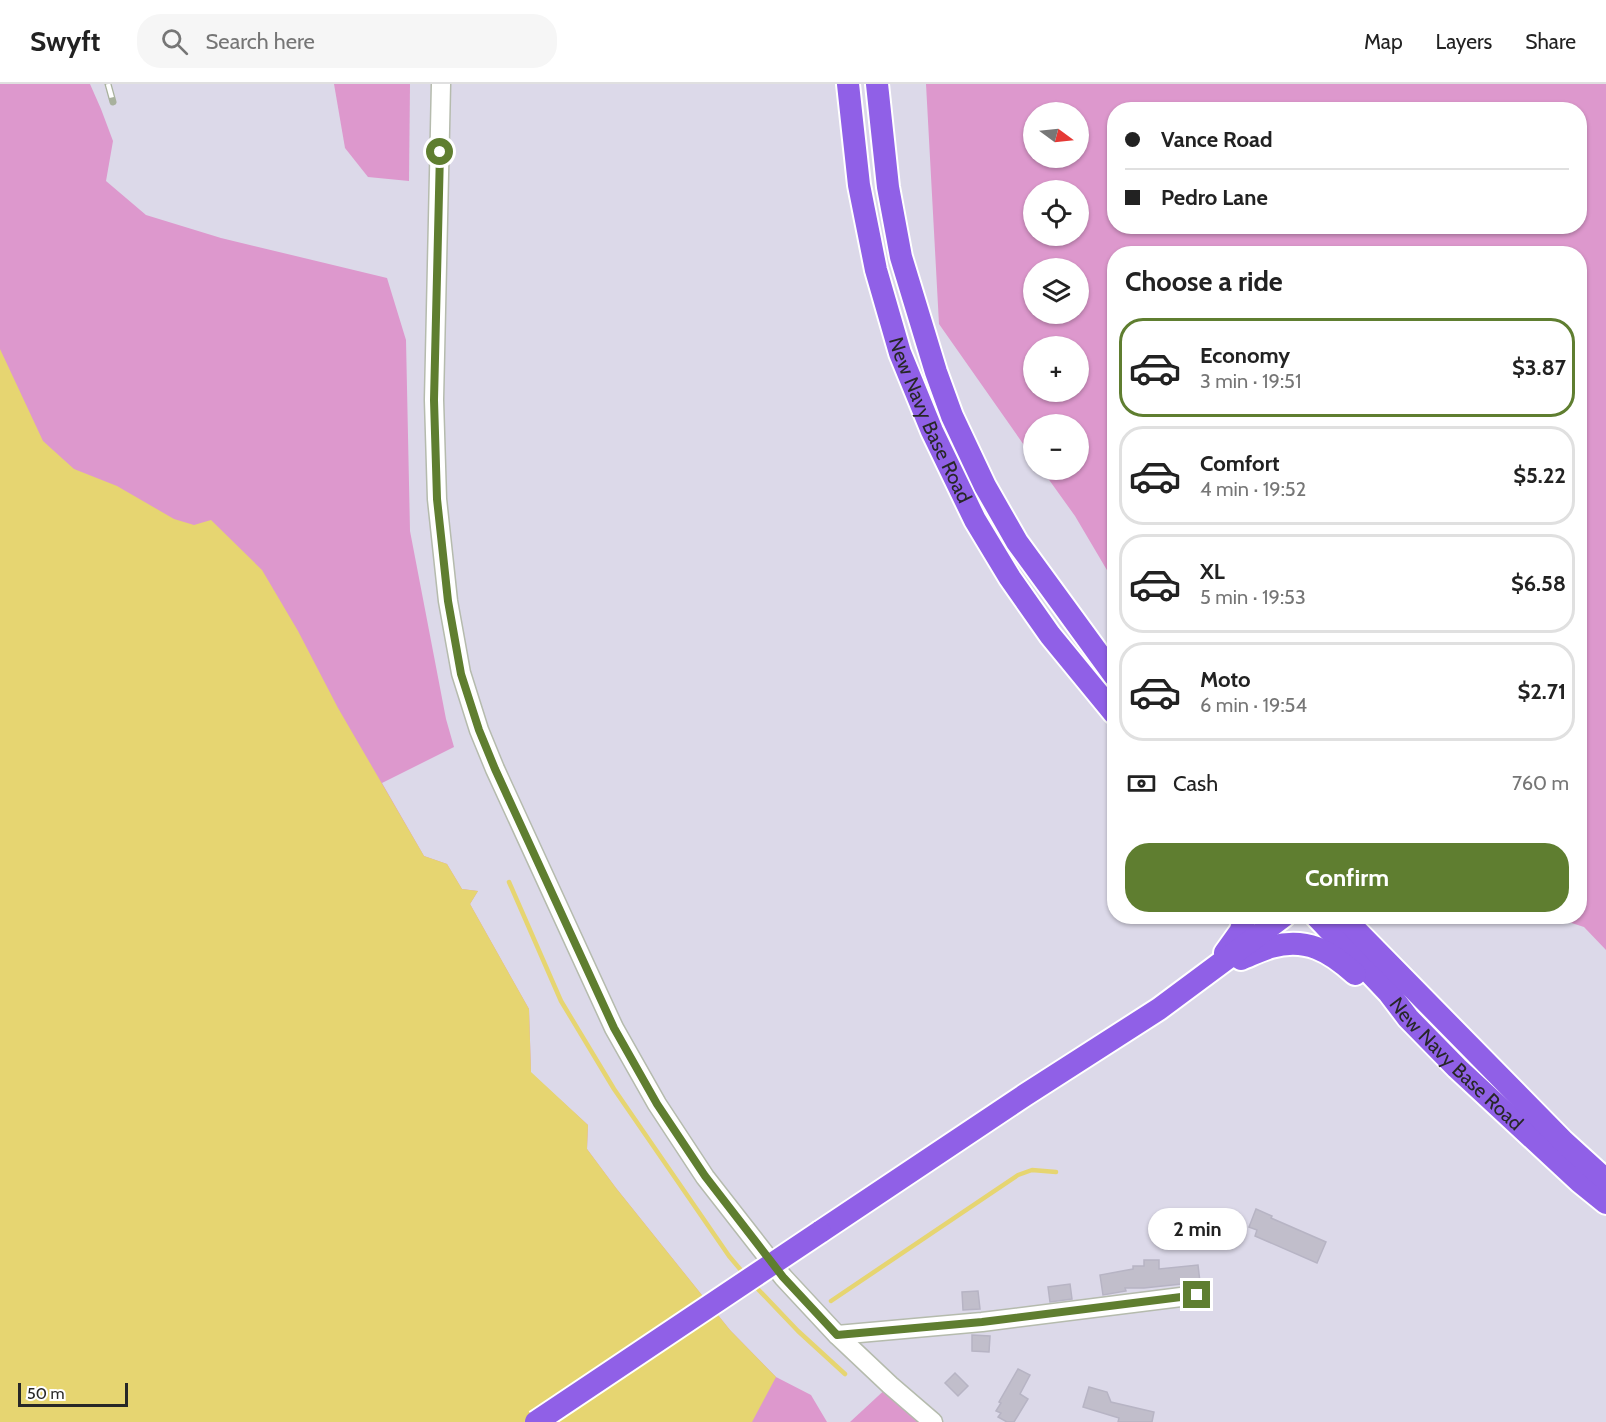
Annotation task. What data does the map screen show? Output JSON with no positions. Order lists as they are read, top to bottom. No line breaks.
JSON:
{"streets":{"main road":["New Navy Base Road"]},"scale_bar":"50 m","north":"right","page":{"header":"Swyft","search":"Search here","nav":["Map","Layers","Share"],"map_buttons":["+","−"],"banner":["Vance Road","Pedro Lane"],"heading":"Choose a ride","list":[{"name":"Economy","note":"3 min · 19:51","value":"$3.87"},{"name":"Comfort","note":"4 min · 19:52","value":"$5.22"},{"name":"XL","note":"5 min · 19:53","value":"$6.58"},{"name":"Moto","note":"6 min · 19:54","value":"$2.71"}],"pay":["Cash","760 m"],"buttons":"Confirm","bubble":"2 min","scale":"50 m"}}
